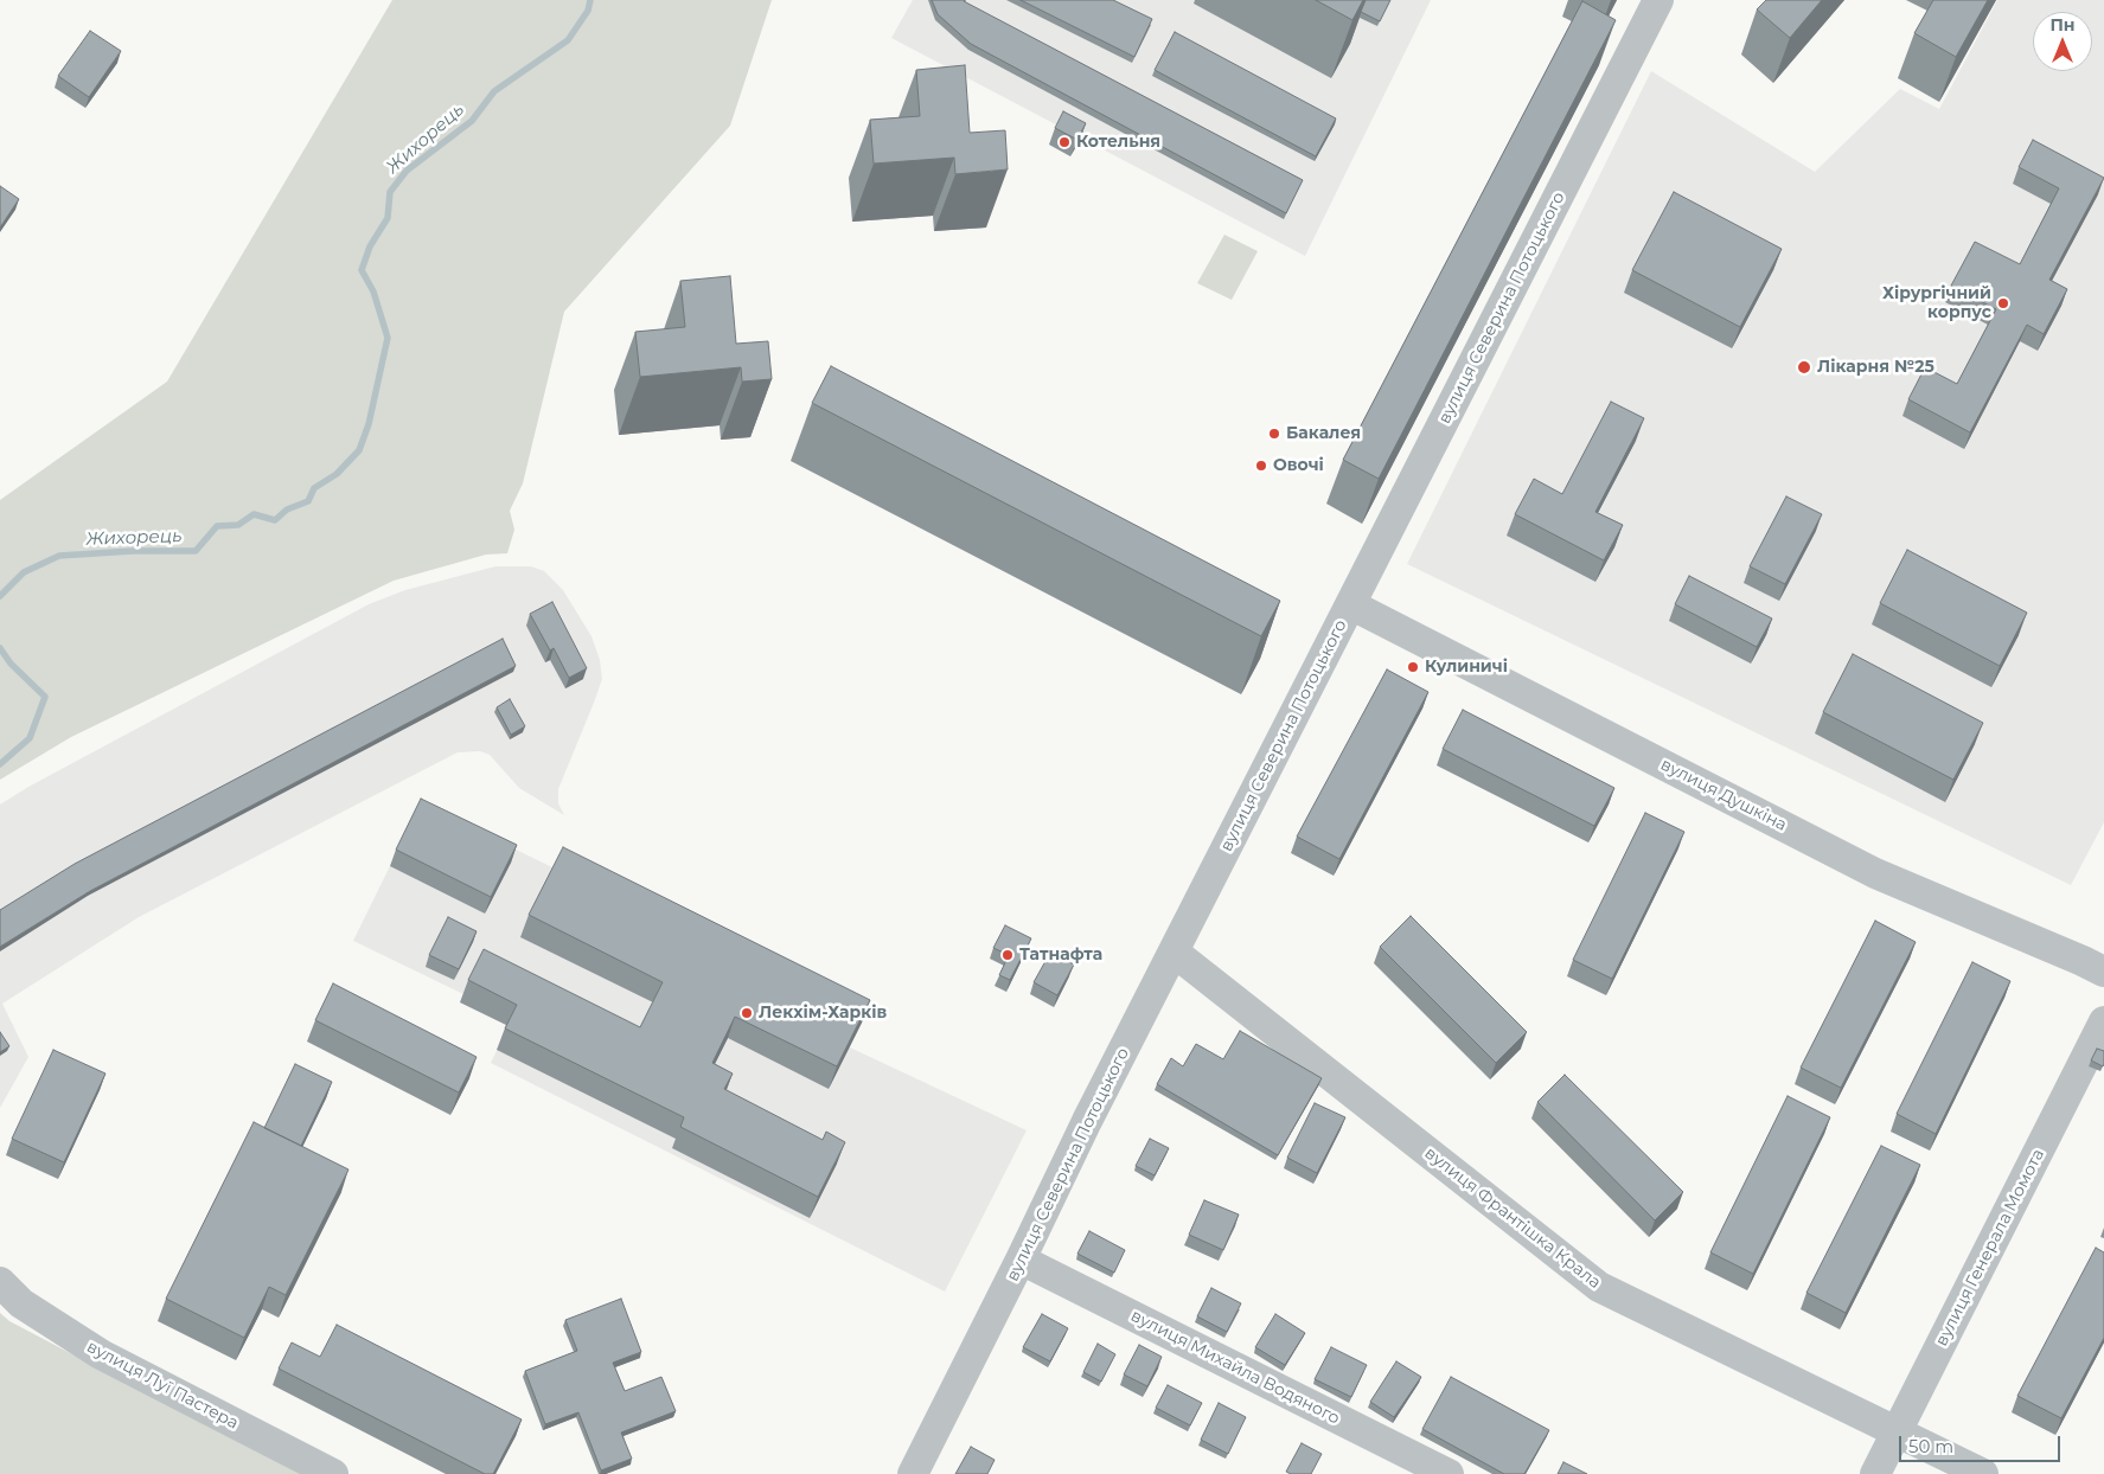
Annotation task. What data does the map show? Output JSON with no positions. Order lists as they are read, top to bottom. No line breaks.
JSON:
{"streets":{"street":["вулиця Северина Потоцького","вулиця Душкіна","вулиця Франтішка Крала","вулиця Генерала Момота","вулиця Михайла Водяного","вулиця Луї Пастера"]},"crossings":[["вулиця Северина Потоцького","вулиця Душкіна"],["вулиця Северина Потоцького","вулиця Франтішка Крала"],["вулиця Северина Потоцького","вулиця Михайла Водяного"],["вулиця Франтішка Крала","вулиця Генерала Момота"]],"water":["Жихорець"],"places":["Котельня","Хірургічний корпус","Лікарня №25","Бакалея","Овочі","Кулиничі","Татнафта","Лекхім-Харків"],"scale_bar":"50 m","north":"top"}
